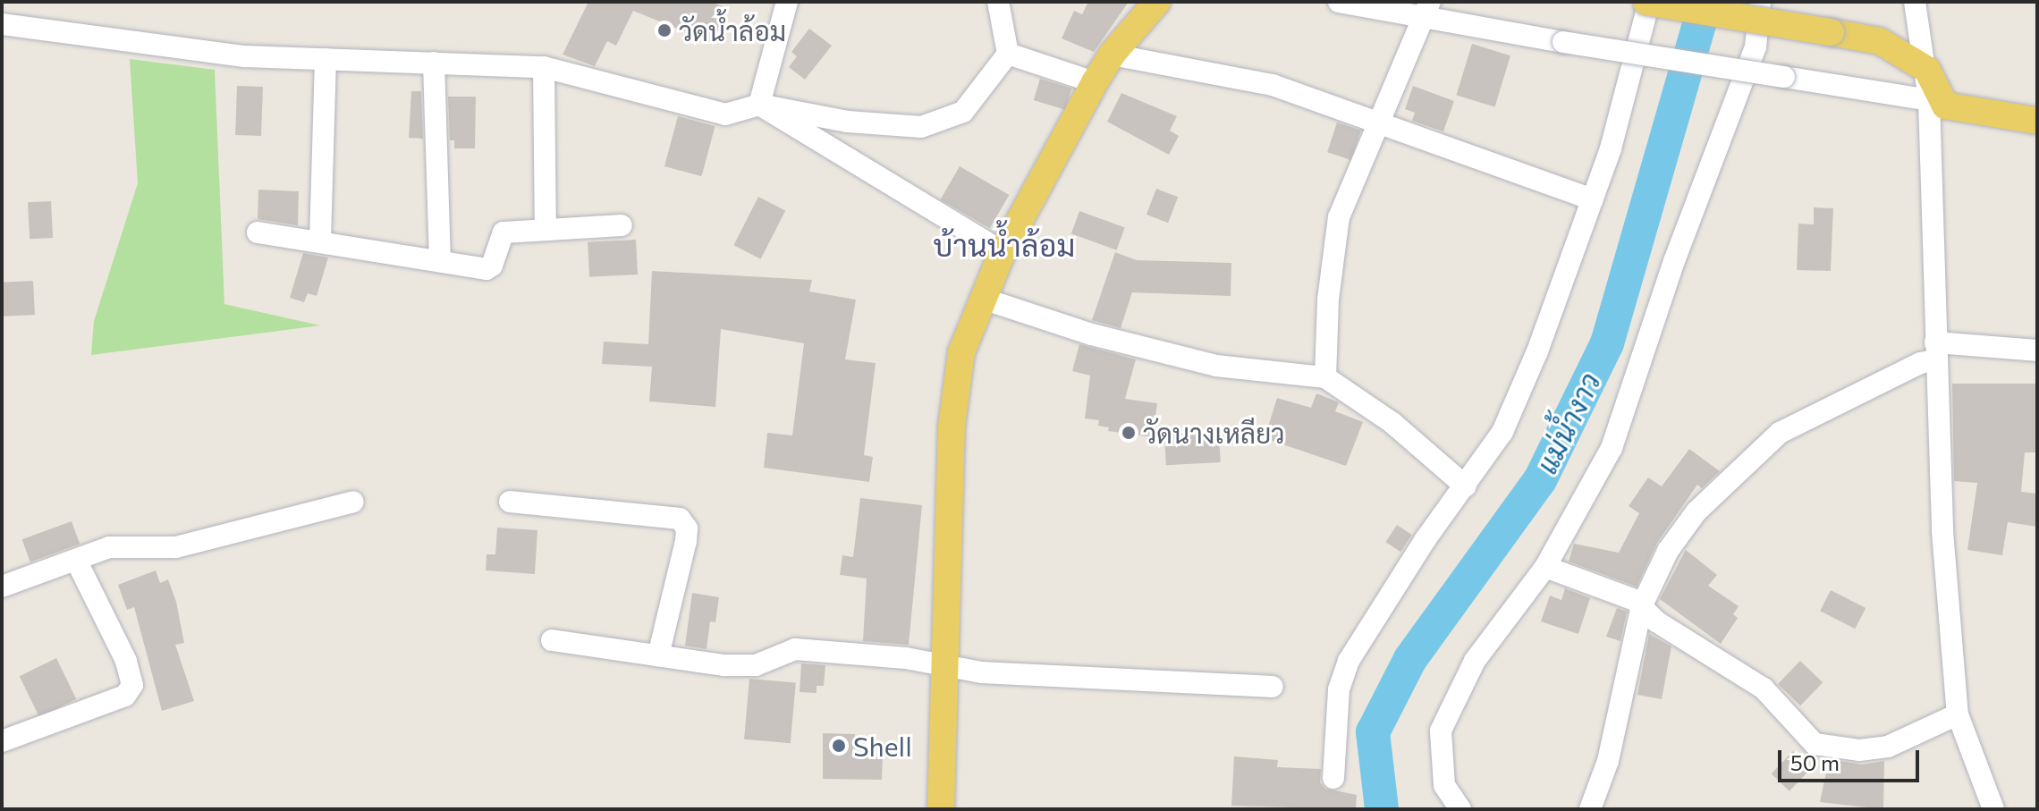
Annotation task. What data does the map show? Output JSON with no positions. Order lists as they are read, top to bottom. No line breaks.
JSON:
{"districts":["บ้านน้ำล้อม"],"water":["แม่น้ำงาว"],"places":["วัดน้ำล้อม","วัดนางเหลียว","Shell"],"scale_bar":"50 m"}
